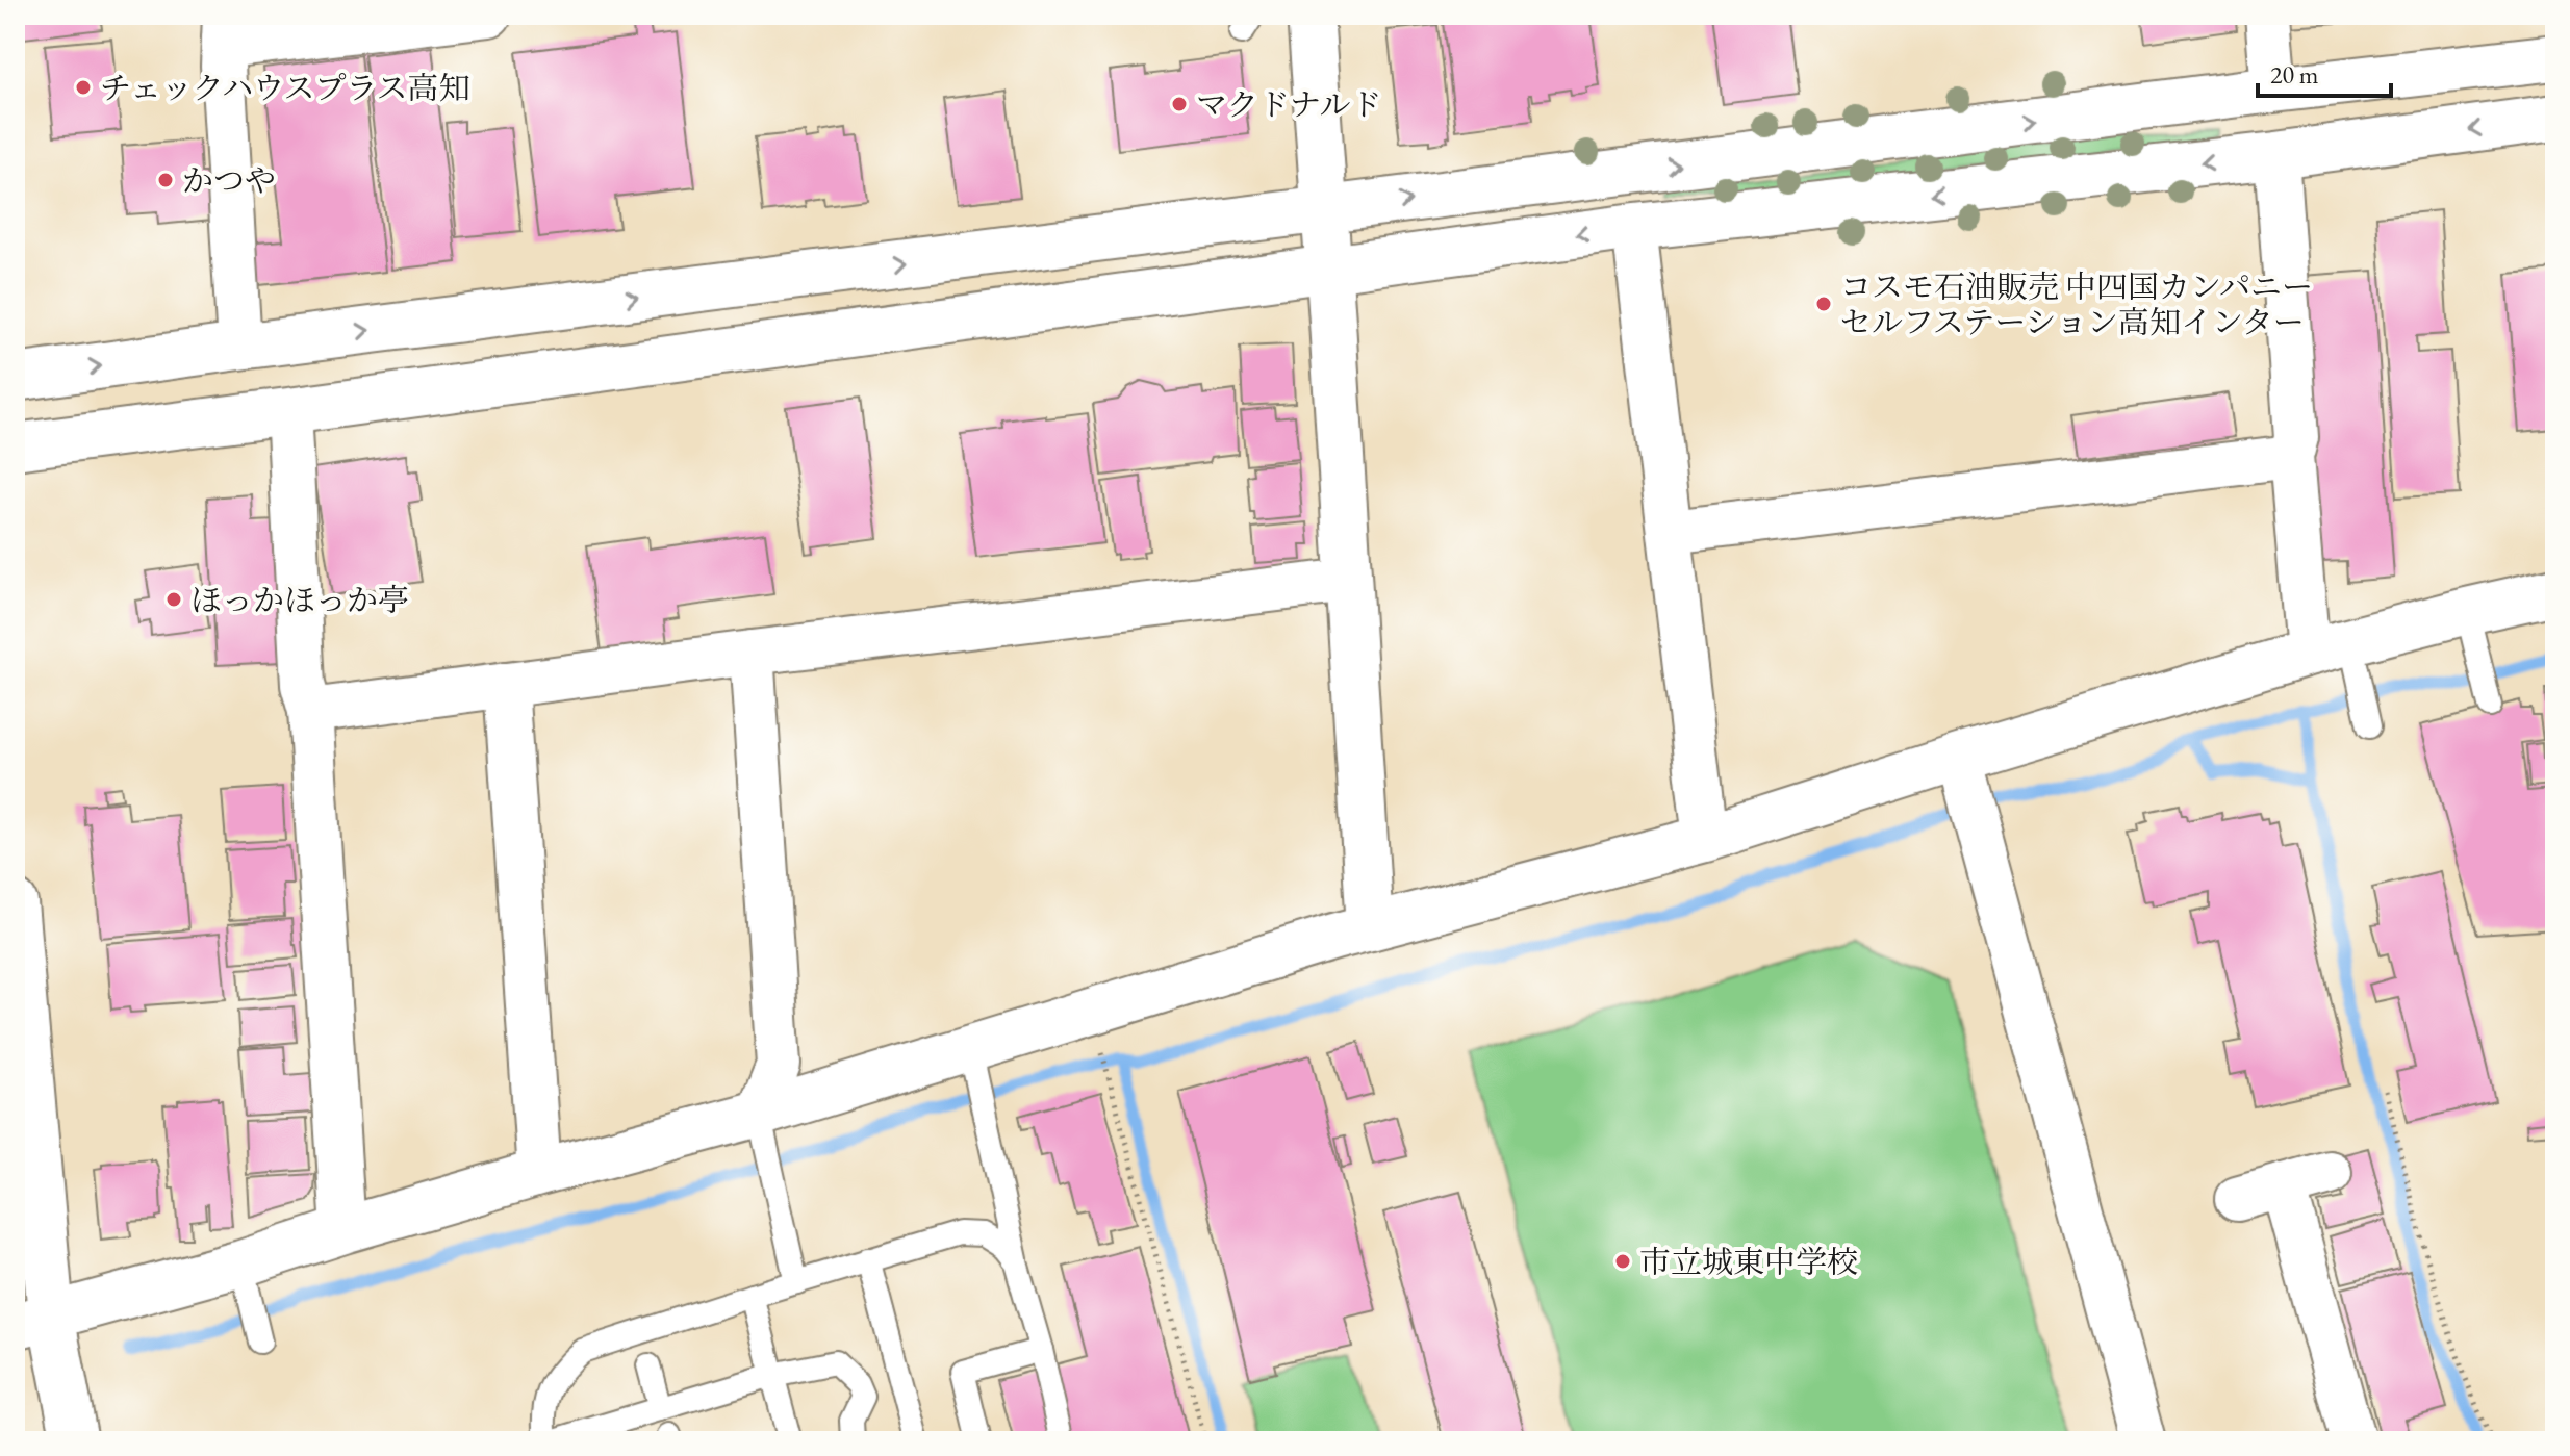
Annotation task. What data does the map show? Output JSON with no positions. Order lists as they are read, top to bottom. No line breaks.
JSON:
{"places":["チェックハウスプラス高知","マクドナルド","かつや","コスモ石油販売 中四国カンパニー セルフステーション高知インター","ほっかほっか亭","市立城東中学校"],"scale_bar":"20 m"}
